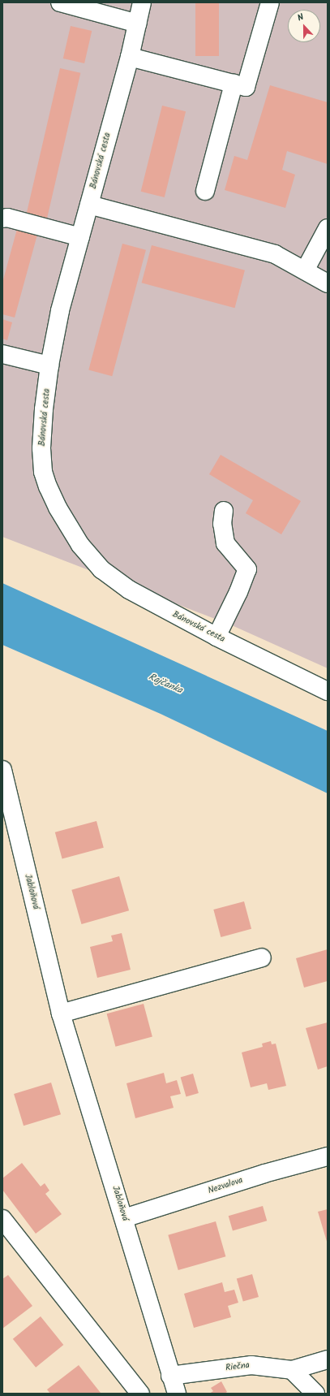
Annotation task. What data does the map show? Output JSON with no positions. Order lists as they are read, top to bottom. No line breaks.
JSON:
{"streets":{"street":["Bánovská cesta","Jabloňová","Nezvalova","Riečna"]},"crossings":[["Jabloňová","Nezvalova"],["Jabloňová","Riečna"]],"water":["Rajčanka"],"north":"top"}
